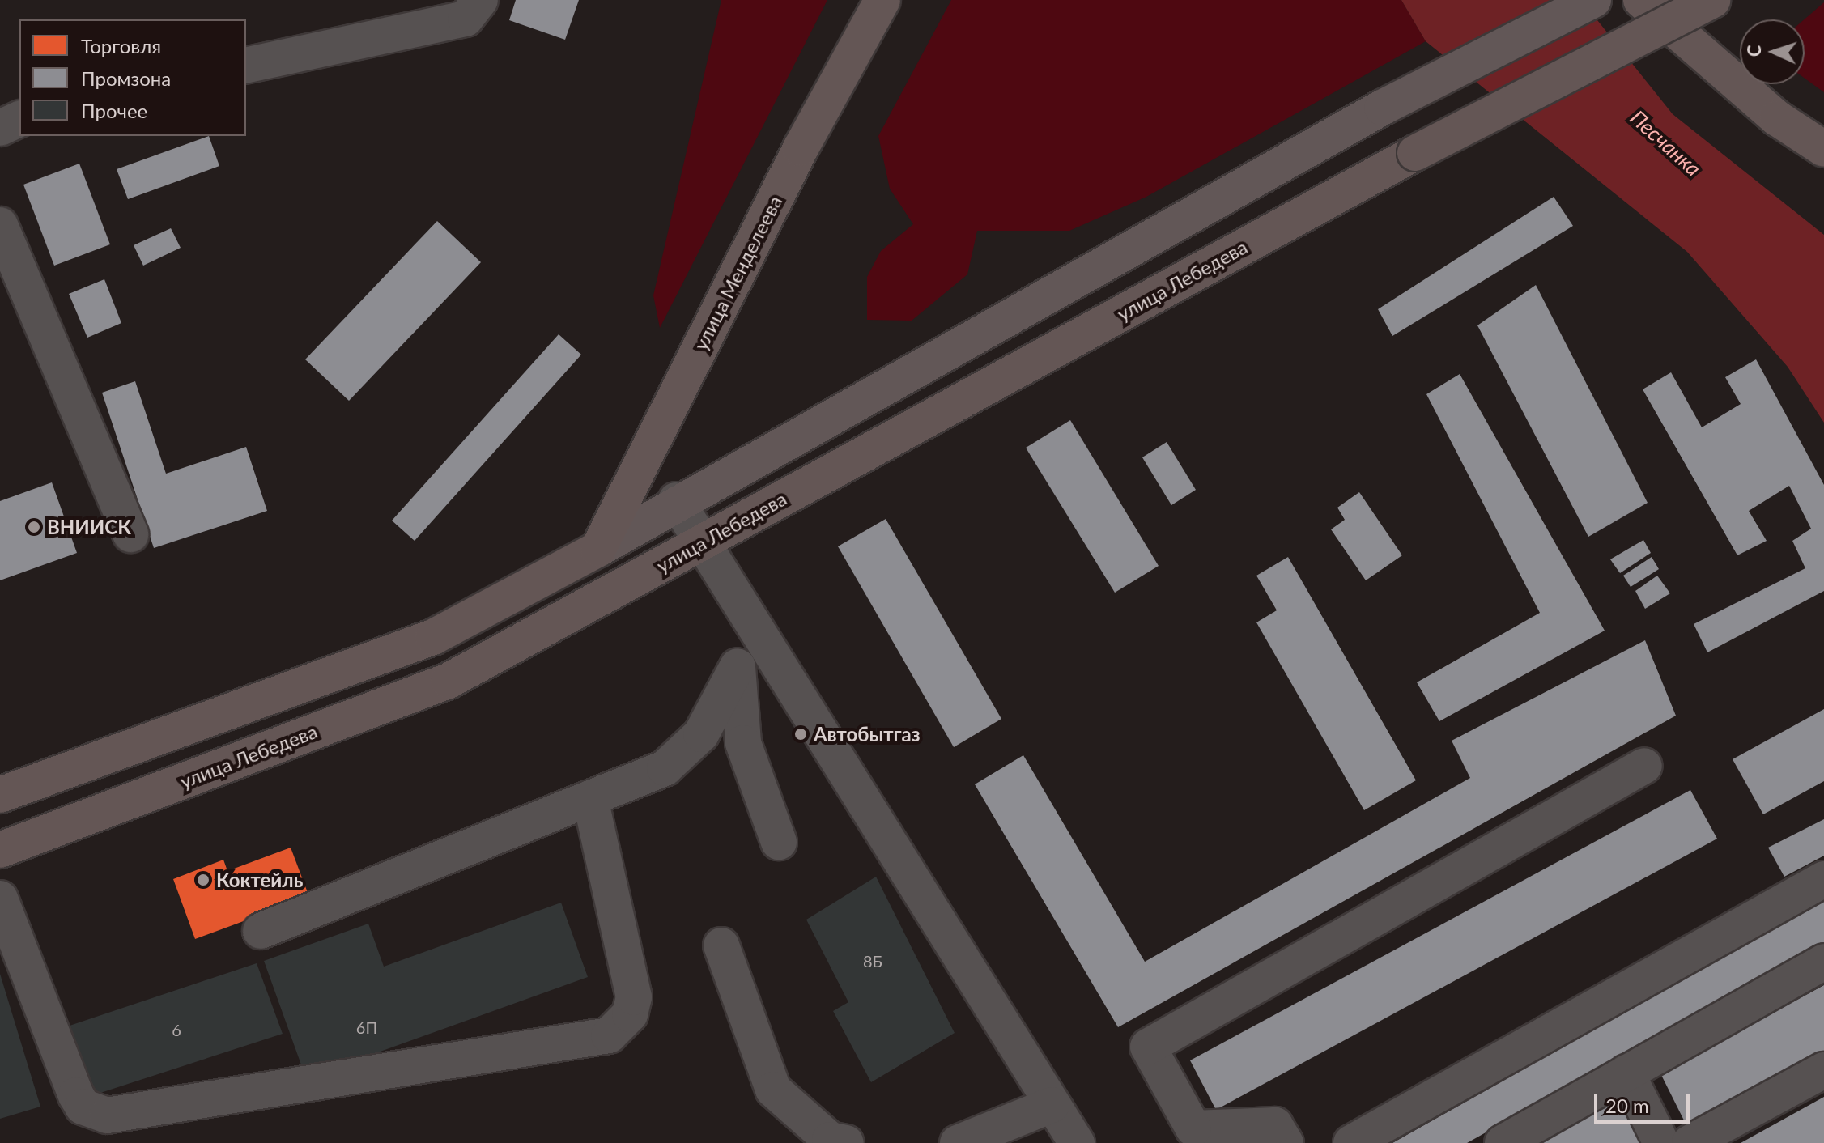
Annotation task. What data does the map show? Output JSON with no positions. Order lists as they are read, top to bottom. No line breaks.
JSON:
{"streets":{"highway":["улица Менделеева","улица Лебедева"]},"water":["Песчанка"],"places":["ВНИИСК","Автобытгаз","Коктейль"],"house_numbers":["8Б","6П","6"],"legend":["Торговля","Промзона","Прочее"],"scale_bar":"20 m","north":"left"}
